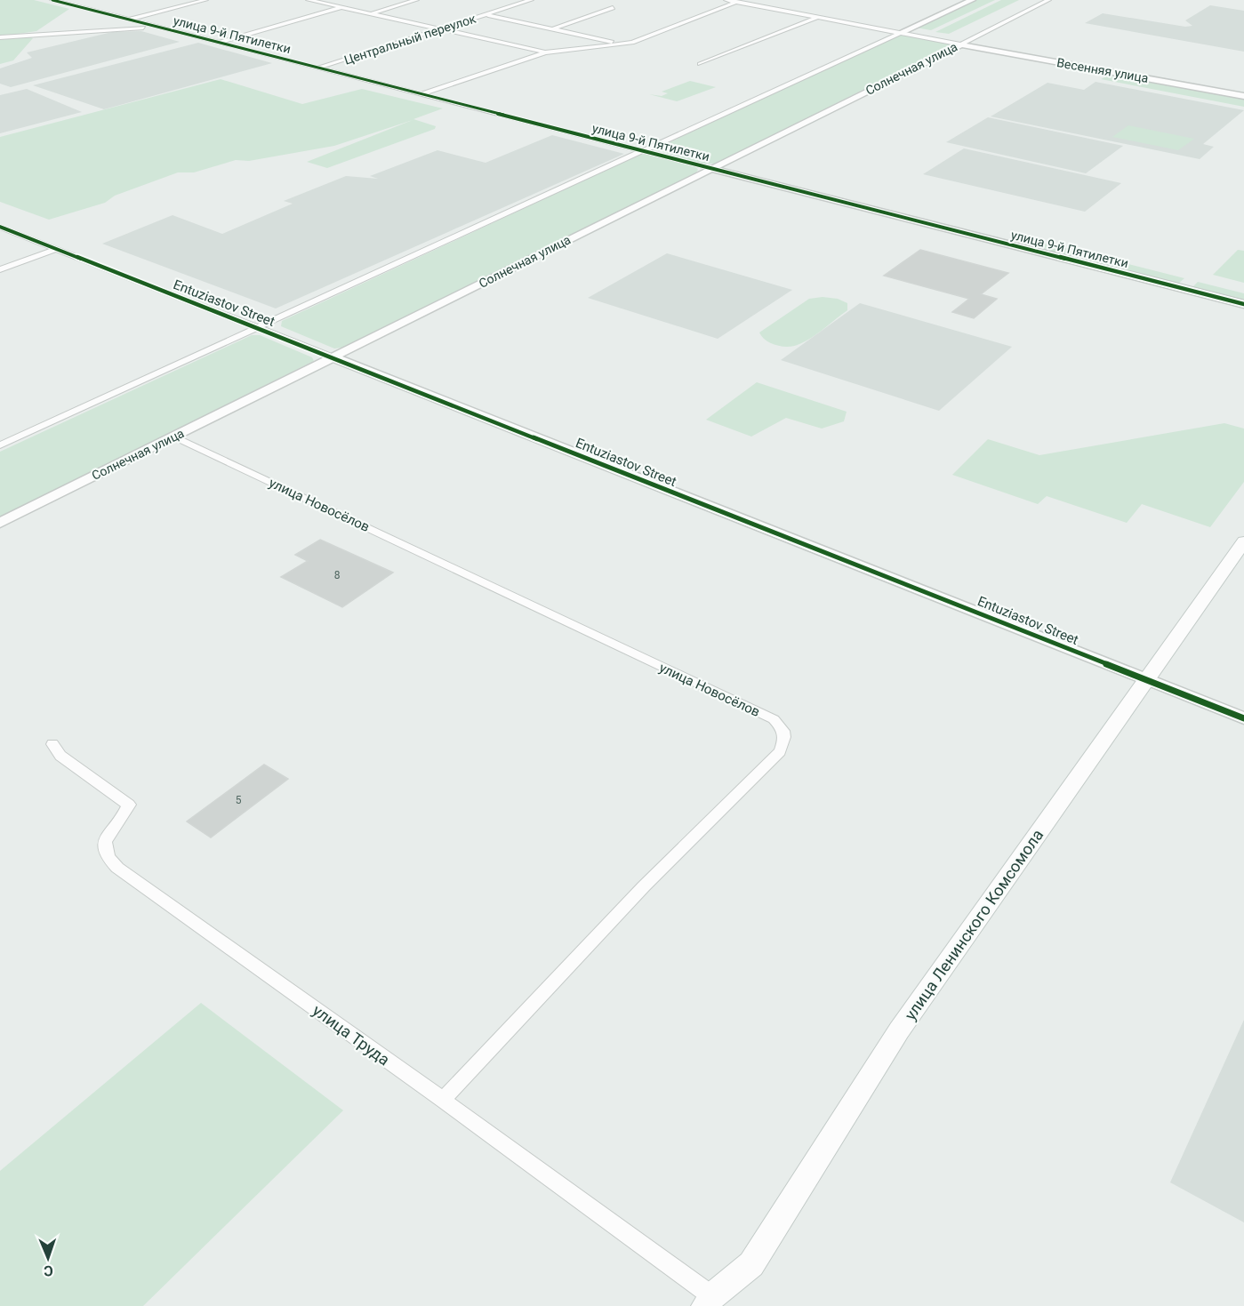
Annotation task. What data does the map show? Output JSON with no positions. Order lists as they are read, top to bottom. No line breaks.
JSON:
{"streets":{"main road":["улица Ленинского Комсомола"],"street":["улица 9-й Пятилетки","Центральный переулок","Солнечная улица","Весенняя улица","Entuziastov Street","улица Новосёлов","улица Труда"]},"crossings":[["улица 9-й Пятилетки","Центральный переулок"],["улица 9-й Пятилетки","Солнечная улица"],["Солнечная улица","Весенняя улица"],["Солнечная улица","Entuziastov Street"],["Солнечная улица","улица Новосёлов"],["Entuziastov Street","улица Ленинского Комсомола"],["улица Новосёлов","улица Труда"],["улица Ленинского Комсомола","улица Труда"]],"house_numbers":["8","5"],"north":"bottom"}
